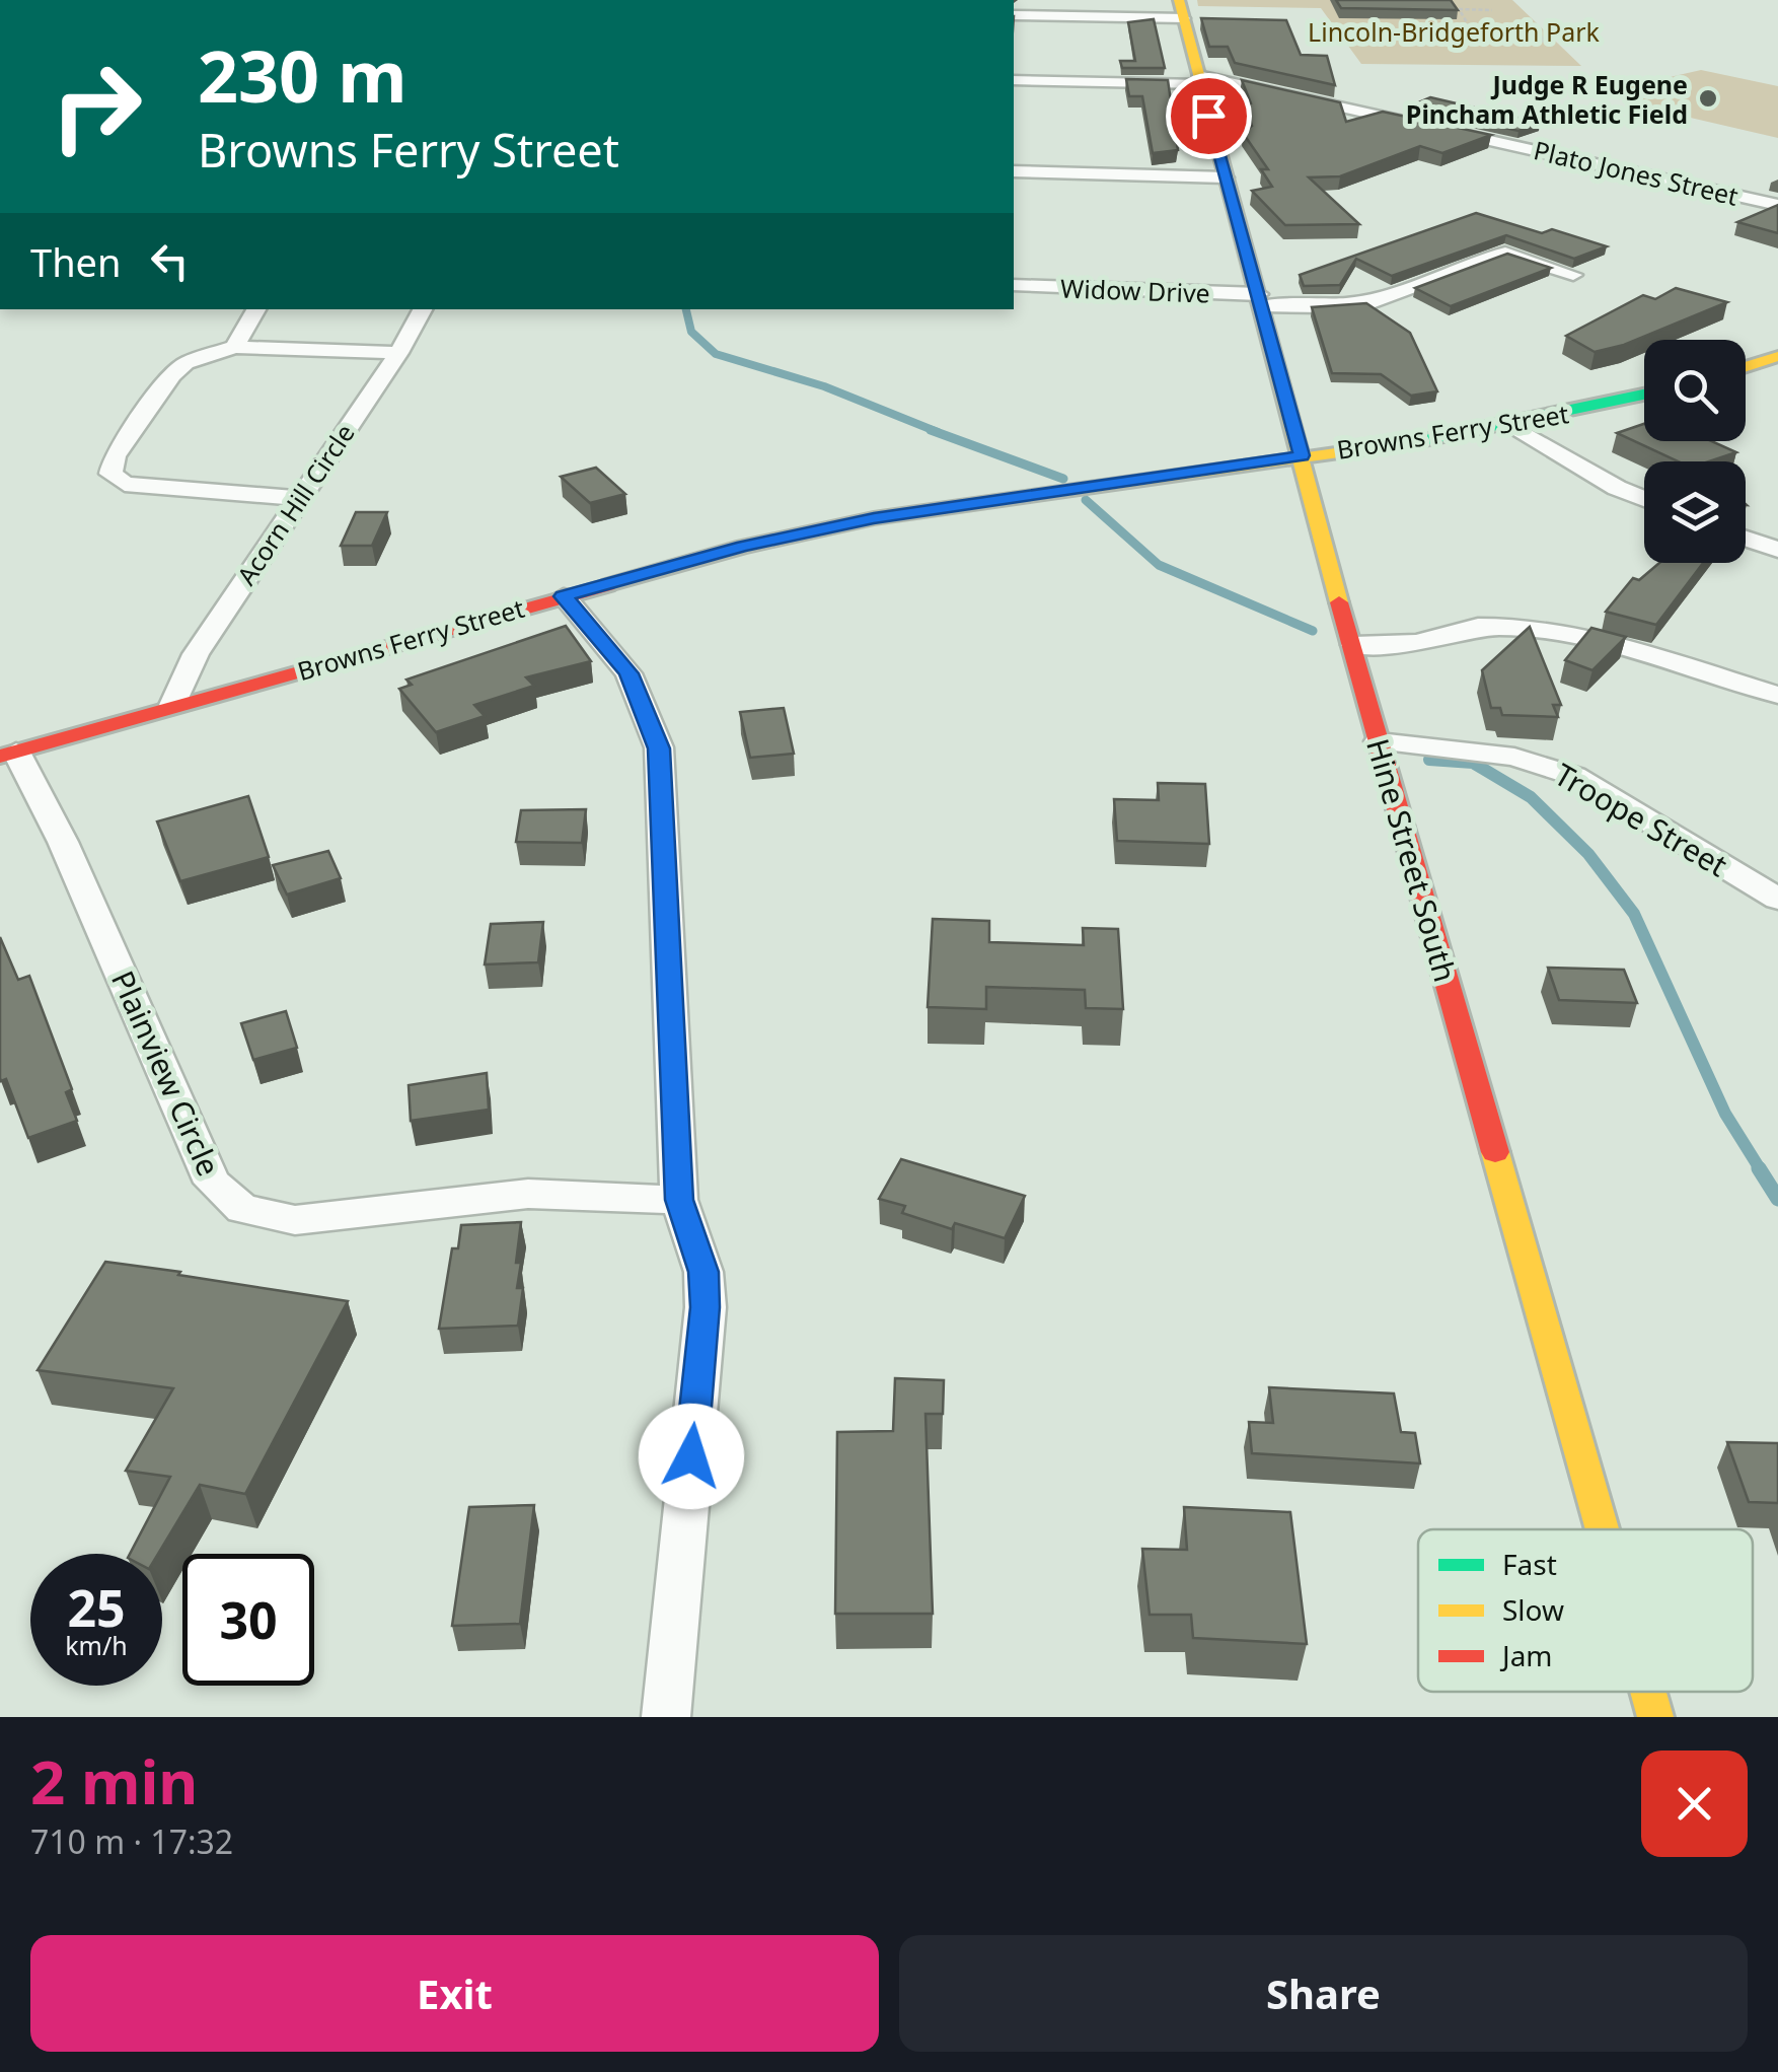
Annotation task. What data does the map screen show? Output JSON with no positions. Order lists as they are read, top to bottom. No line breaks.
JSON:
{"streets":{"street":["Plato Jones Street","Widow Drive","Browns Ferry Street","Acorn Hill Circle","Troope Street","Hine Street South","Plainview Circle"]},"crossings":[["Plato Jones Street","Hine Street South"],["Widow Drive","Hine Street South"],["Browns Ferry Street","Acorn Hill Circle"],["Browns Ferry Street","Hine Street South"],["Browns Ferry Street","Plainview Circle"],["Troope Street","Hine Street South"]],"parks":["Lincoln-Bridgeforth Park"],"places":["Judge R Eugene Pincham Athletic Field"],"legend":["Fast","Slow","Jam"],"page":{"turn":["230 m","Browns Ferry Street"],"then":"Then","speed":"25 km/h","limit":"30","heading":["2 min","710 m · 17:32"],"buttons":["Exit","Share"]}}
